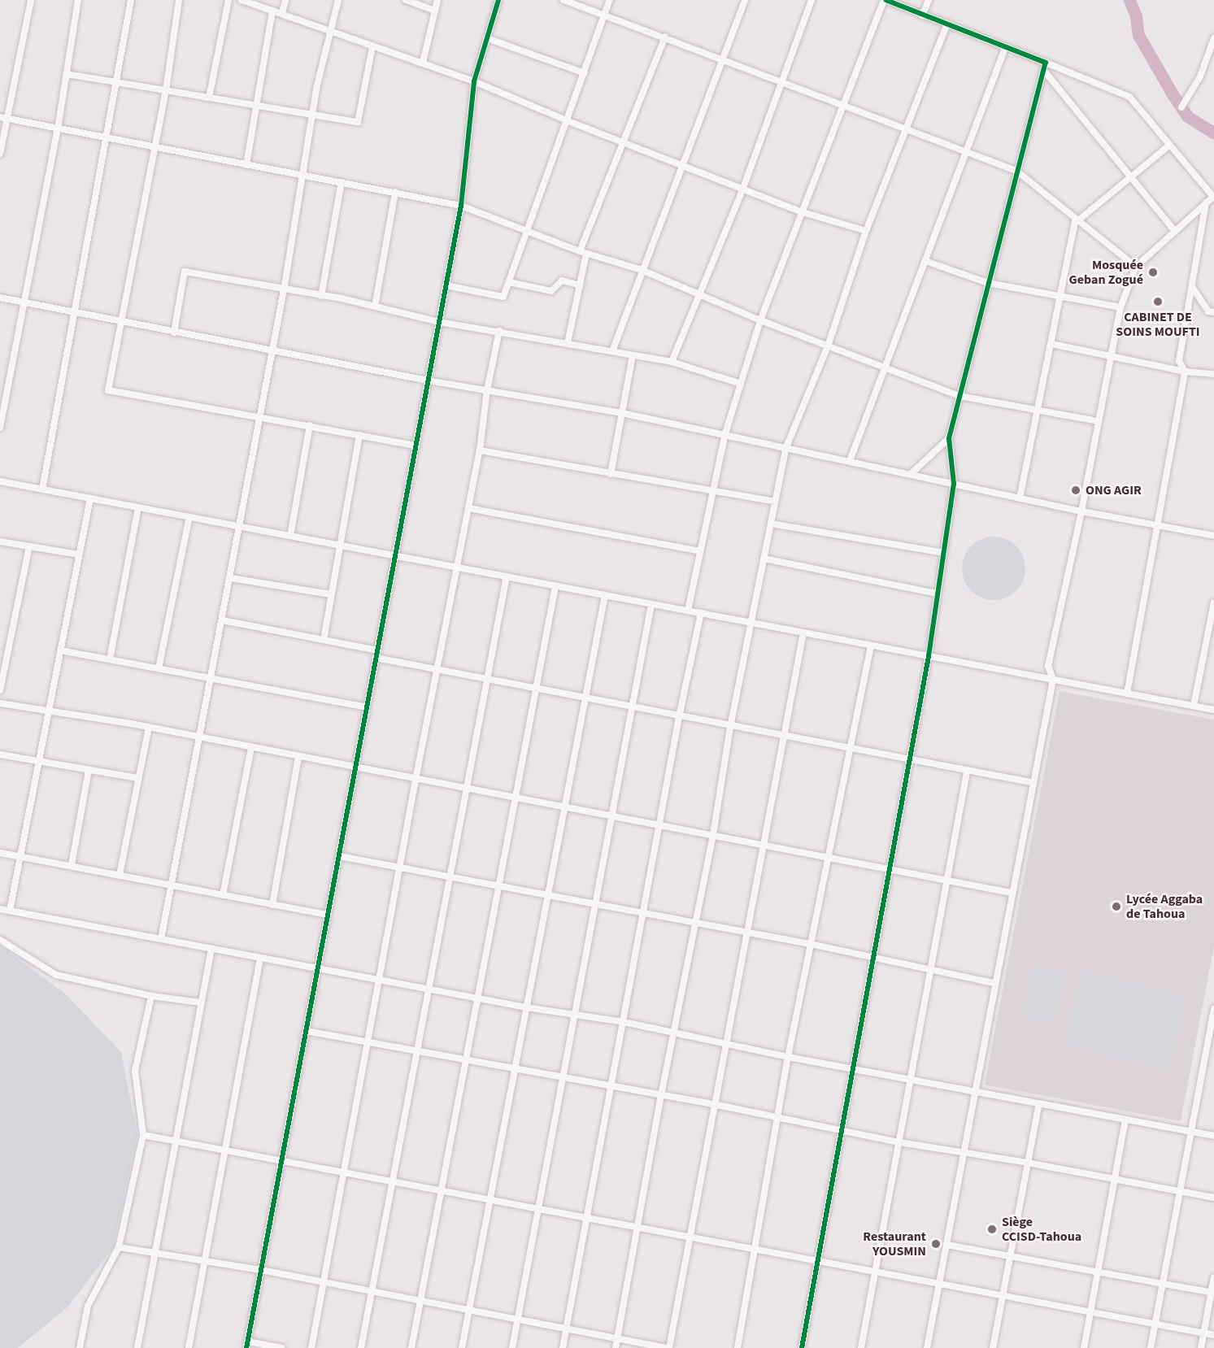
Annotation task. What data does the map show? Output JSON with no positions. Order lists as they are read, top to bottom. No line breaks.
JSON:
{"places":["Mosquée Geban Zogué","CABINET DE SOINS MOUFTI","ONG AGIR","Lycée Aggaba de Tahoua","Siège CCISD-Tahoua","Restaurant YOUSMIN"]}
